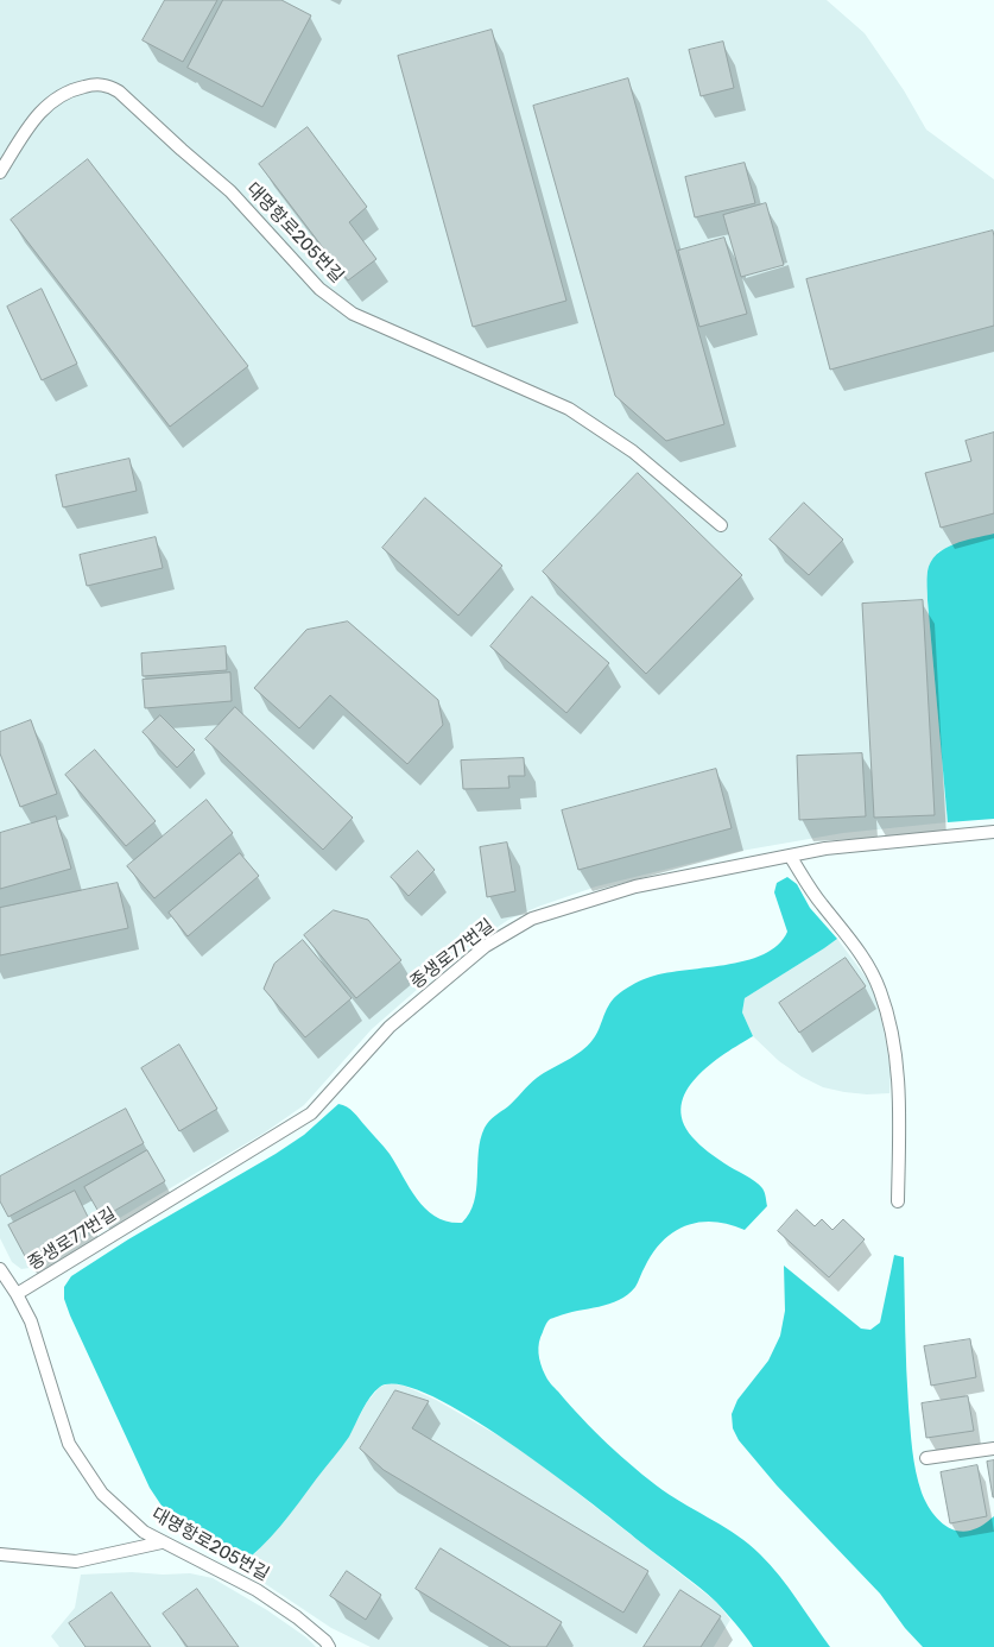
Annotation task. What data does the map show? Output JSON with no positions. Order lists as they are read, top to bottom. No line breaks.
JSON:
{"streets":{"lane":["대명항로205번길","종생로77번길"]},"crossings":[["대명항로205번길","종생로77번길"]]}
